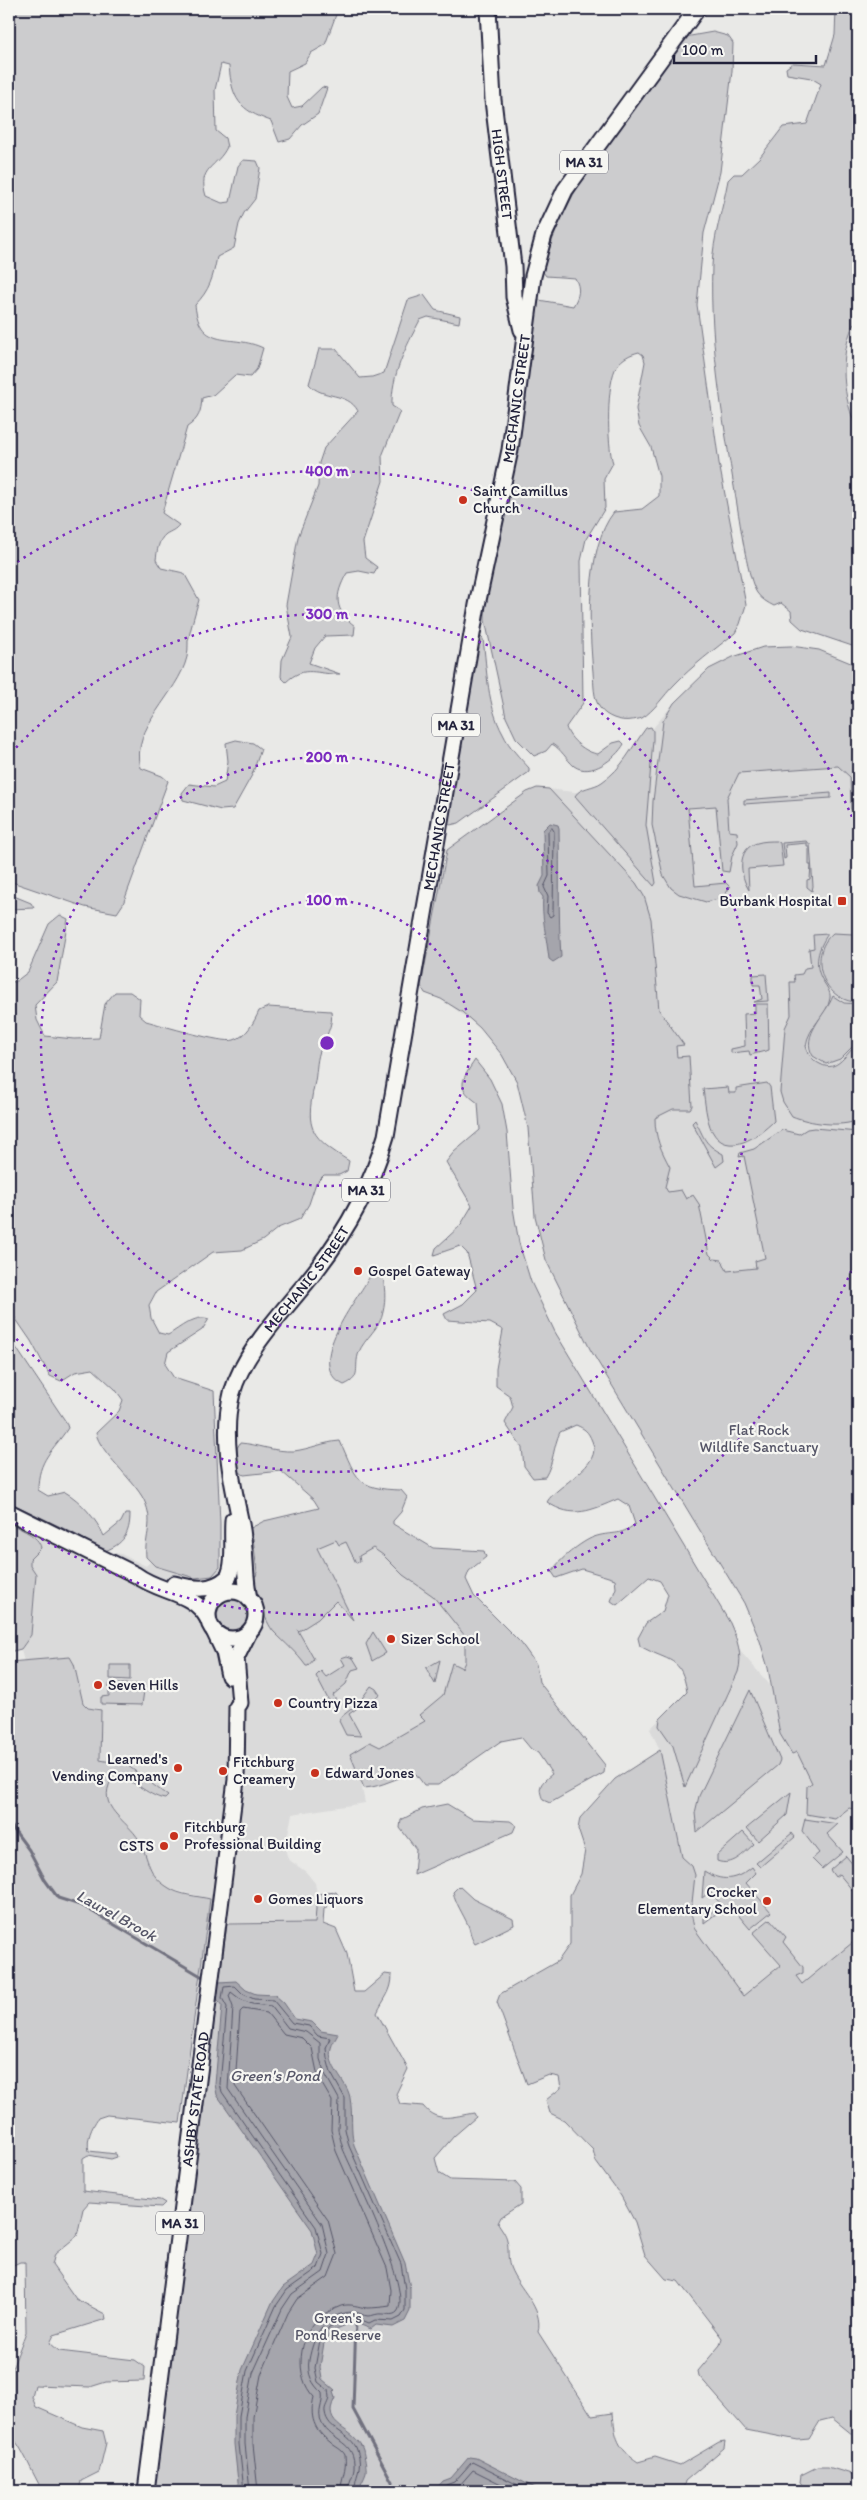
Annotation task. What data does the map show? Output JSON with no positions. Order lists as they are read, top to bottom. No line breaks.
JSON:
{"streets":{"main road":["MA 31","HIGH STREET","MECHANIC STREET","ASHBY STATE ROAD"]},"crossings":[["MA 31","MECHANIC STREET"],["MA 31","ASHBY STATE ROAD"],["HIGH STREET","MECHANIC STREET"],["MECHANIC STREET","ASHBY STATE ROAD"]],"water":["Laurel Brook","Green's Pond"],"parks":["Flat Rock Wildlife Sanctuary","Green's Pond Reserve"],"places":{"other":["Saint Camillus Church","Gospel Gateway","Sizer School","Seven Hills","Country Pizza","Learned's Vending Company","Fitchburg Creamery","Edward Jones","Fitchburg Professional Building","CSTS","Gomes Liquors","Crocker Elementary School"],"transit":["Burbank Hospital"]},"scale_bar":"100 m","rings":["400 m","300 m","200 m","100 m"]}
